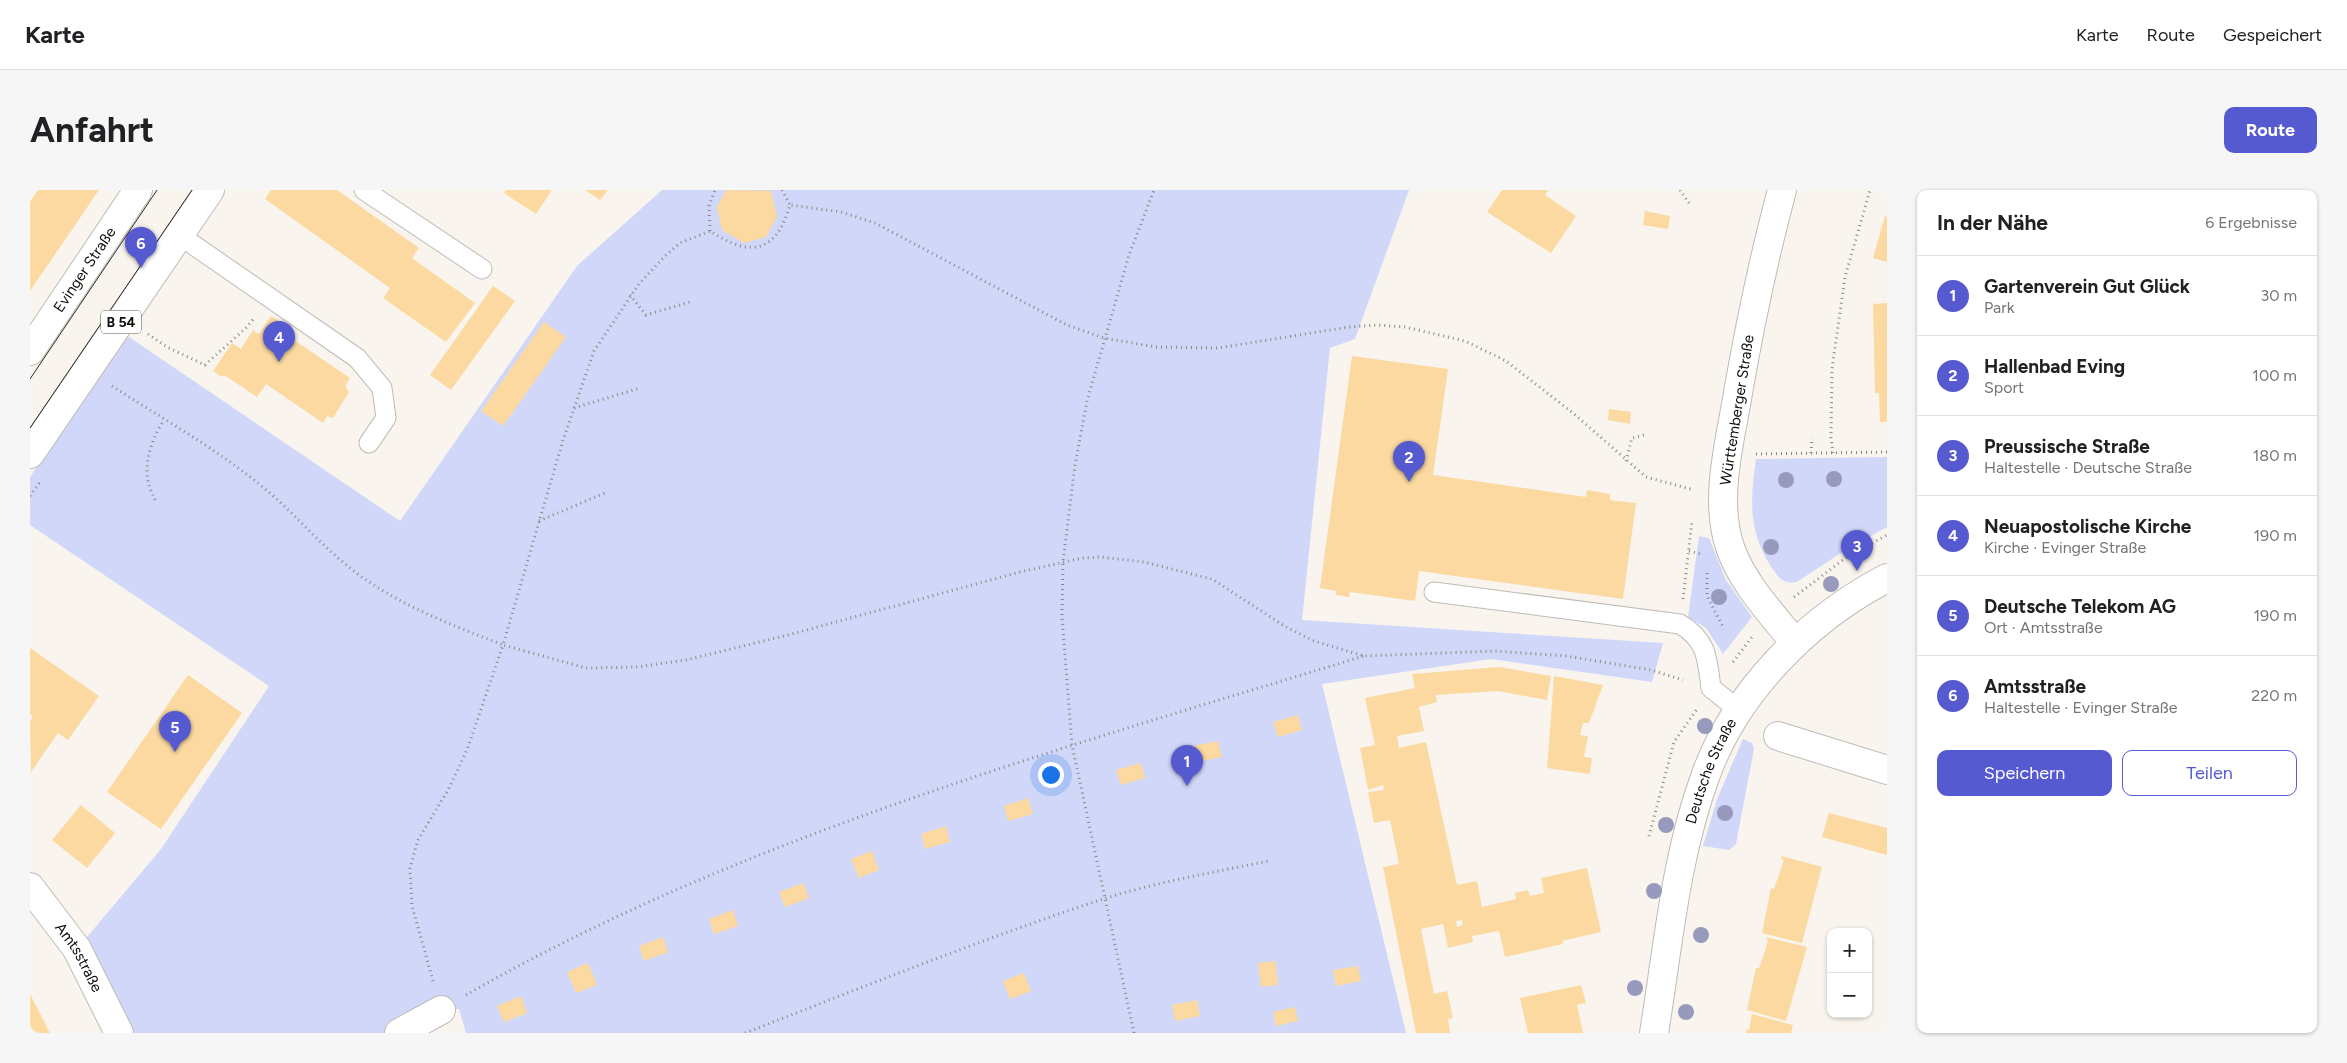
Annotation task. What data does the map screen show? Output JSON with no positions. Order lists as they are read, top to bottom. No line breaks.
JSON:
{"streets":{"street":["Evinger Straße","B 54","Württemberger Straße","Deutsche Straße","Amtsstraße"]},"crossings":[["Württemberger Straße","Deutsche Straße"]],"page":{"header":"Karte","nav":["Karte","Route","Gespeichert"],"buttons":["Route",["Speichern","Teilen"]],"title":"Anfahrt","heading":["In der Nähe","6 Ergebnisse"],"pins":["6","4","2","3","5","1"],"list":[{"mark":"1","name":"Gartenverein Gut Glück","note":"Park","value":"30 m"},{"mark":"2","name":"Hallenbad Eving","note":"Sport","value":"100 m"},{"mark":"3","name":"Preussische Straße","note":"Haltestelle · Deutsche Straße","value":"180 m"},{"mark":"4","name":"Neuapostolische Kirche","note":"Kirche · Evinger Straße","value":"190 m"},{"mark":"5","name":"Deutsche Telekom AG","note":"Ort · Amtsstraße","value":"190 m"},{"mark":"6","name":"Amtsstraße","note":"Haltestelle · Evinger Straße","value":"220 m"}],"map_buttons":["+","−"]}}
